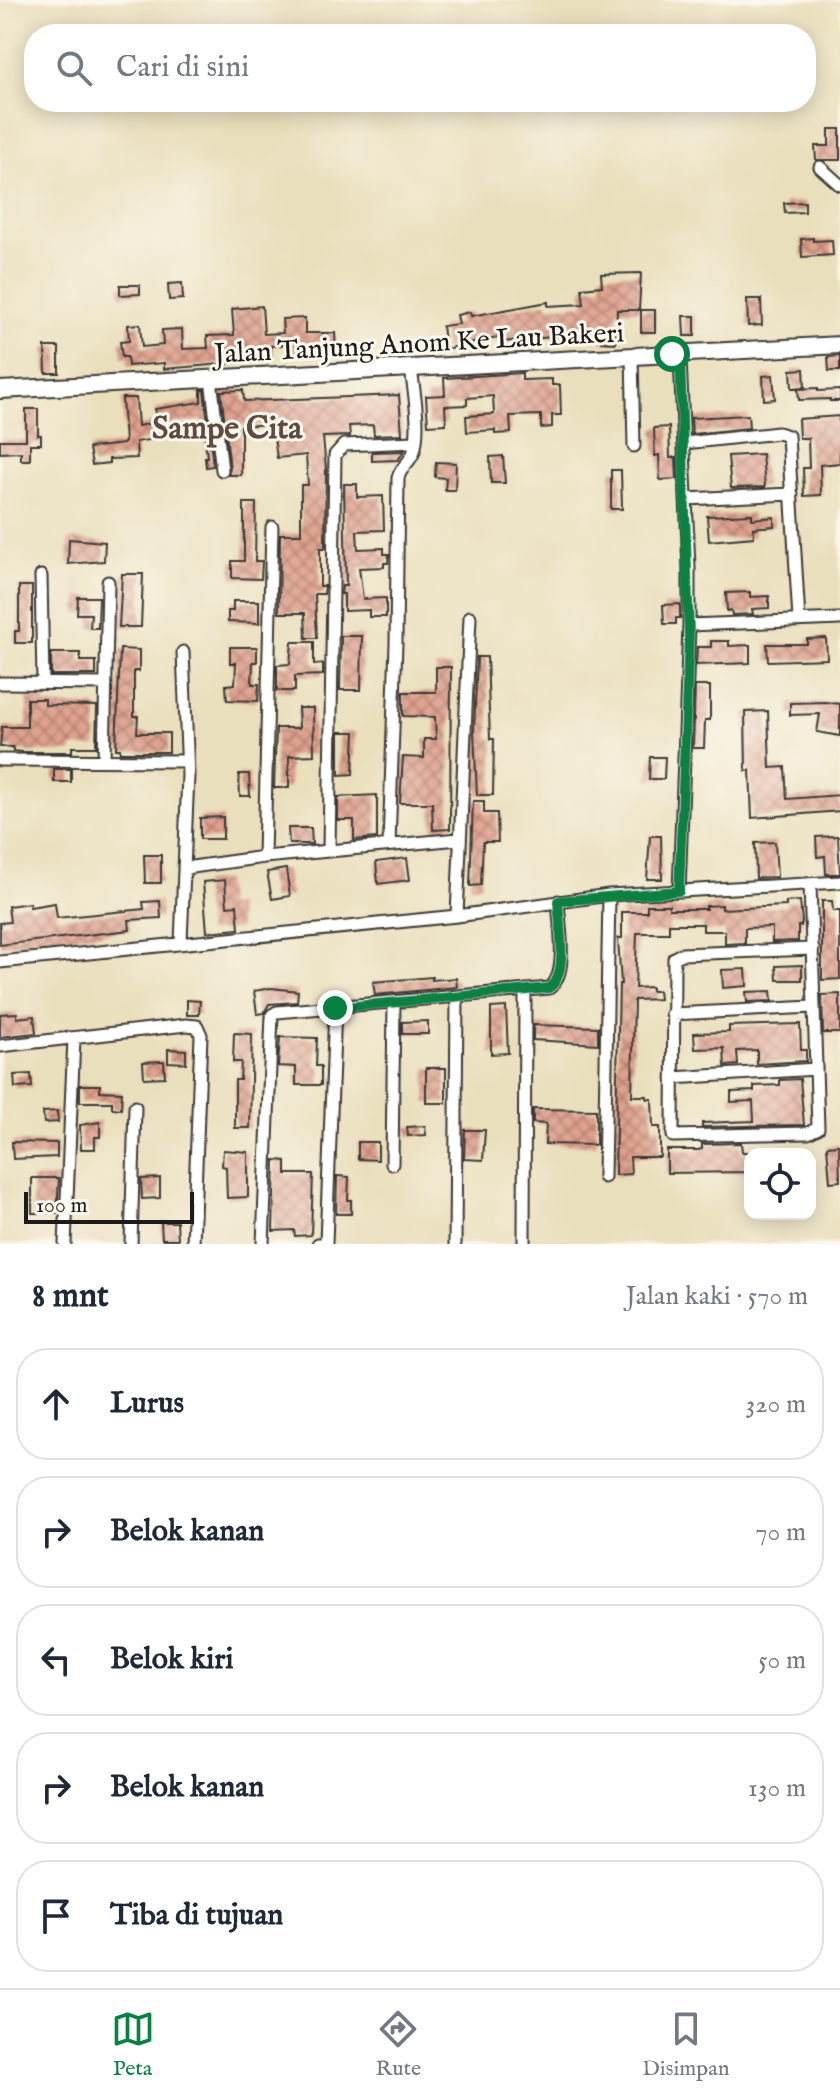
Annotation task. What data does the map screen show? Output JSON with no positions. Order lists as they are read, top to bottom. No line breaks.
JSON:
{"streets":{"main road":["Jalan Tanjung Anom Ke Lau Bakeri"]},"districts":["Sampe Cita"],"scale_bar":"100 m","page":{"search":"Cari di sini","scale":"100 m","heading":["8 mnt","Jalan kaki · 570 m"],"list":[["Lurus","320 m"],["Belok kanan","70 m"],["Belok kiri","50 m"],["Belok kanan","130 m"],"Tiba di tujuan"],"nav":["Peta","Rute","Disimpan"]}}
